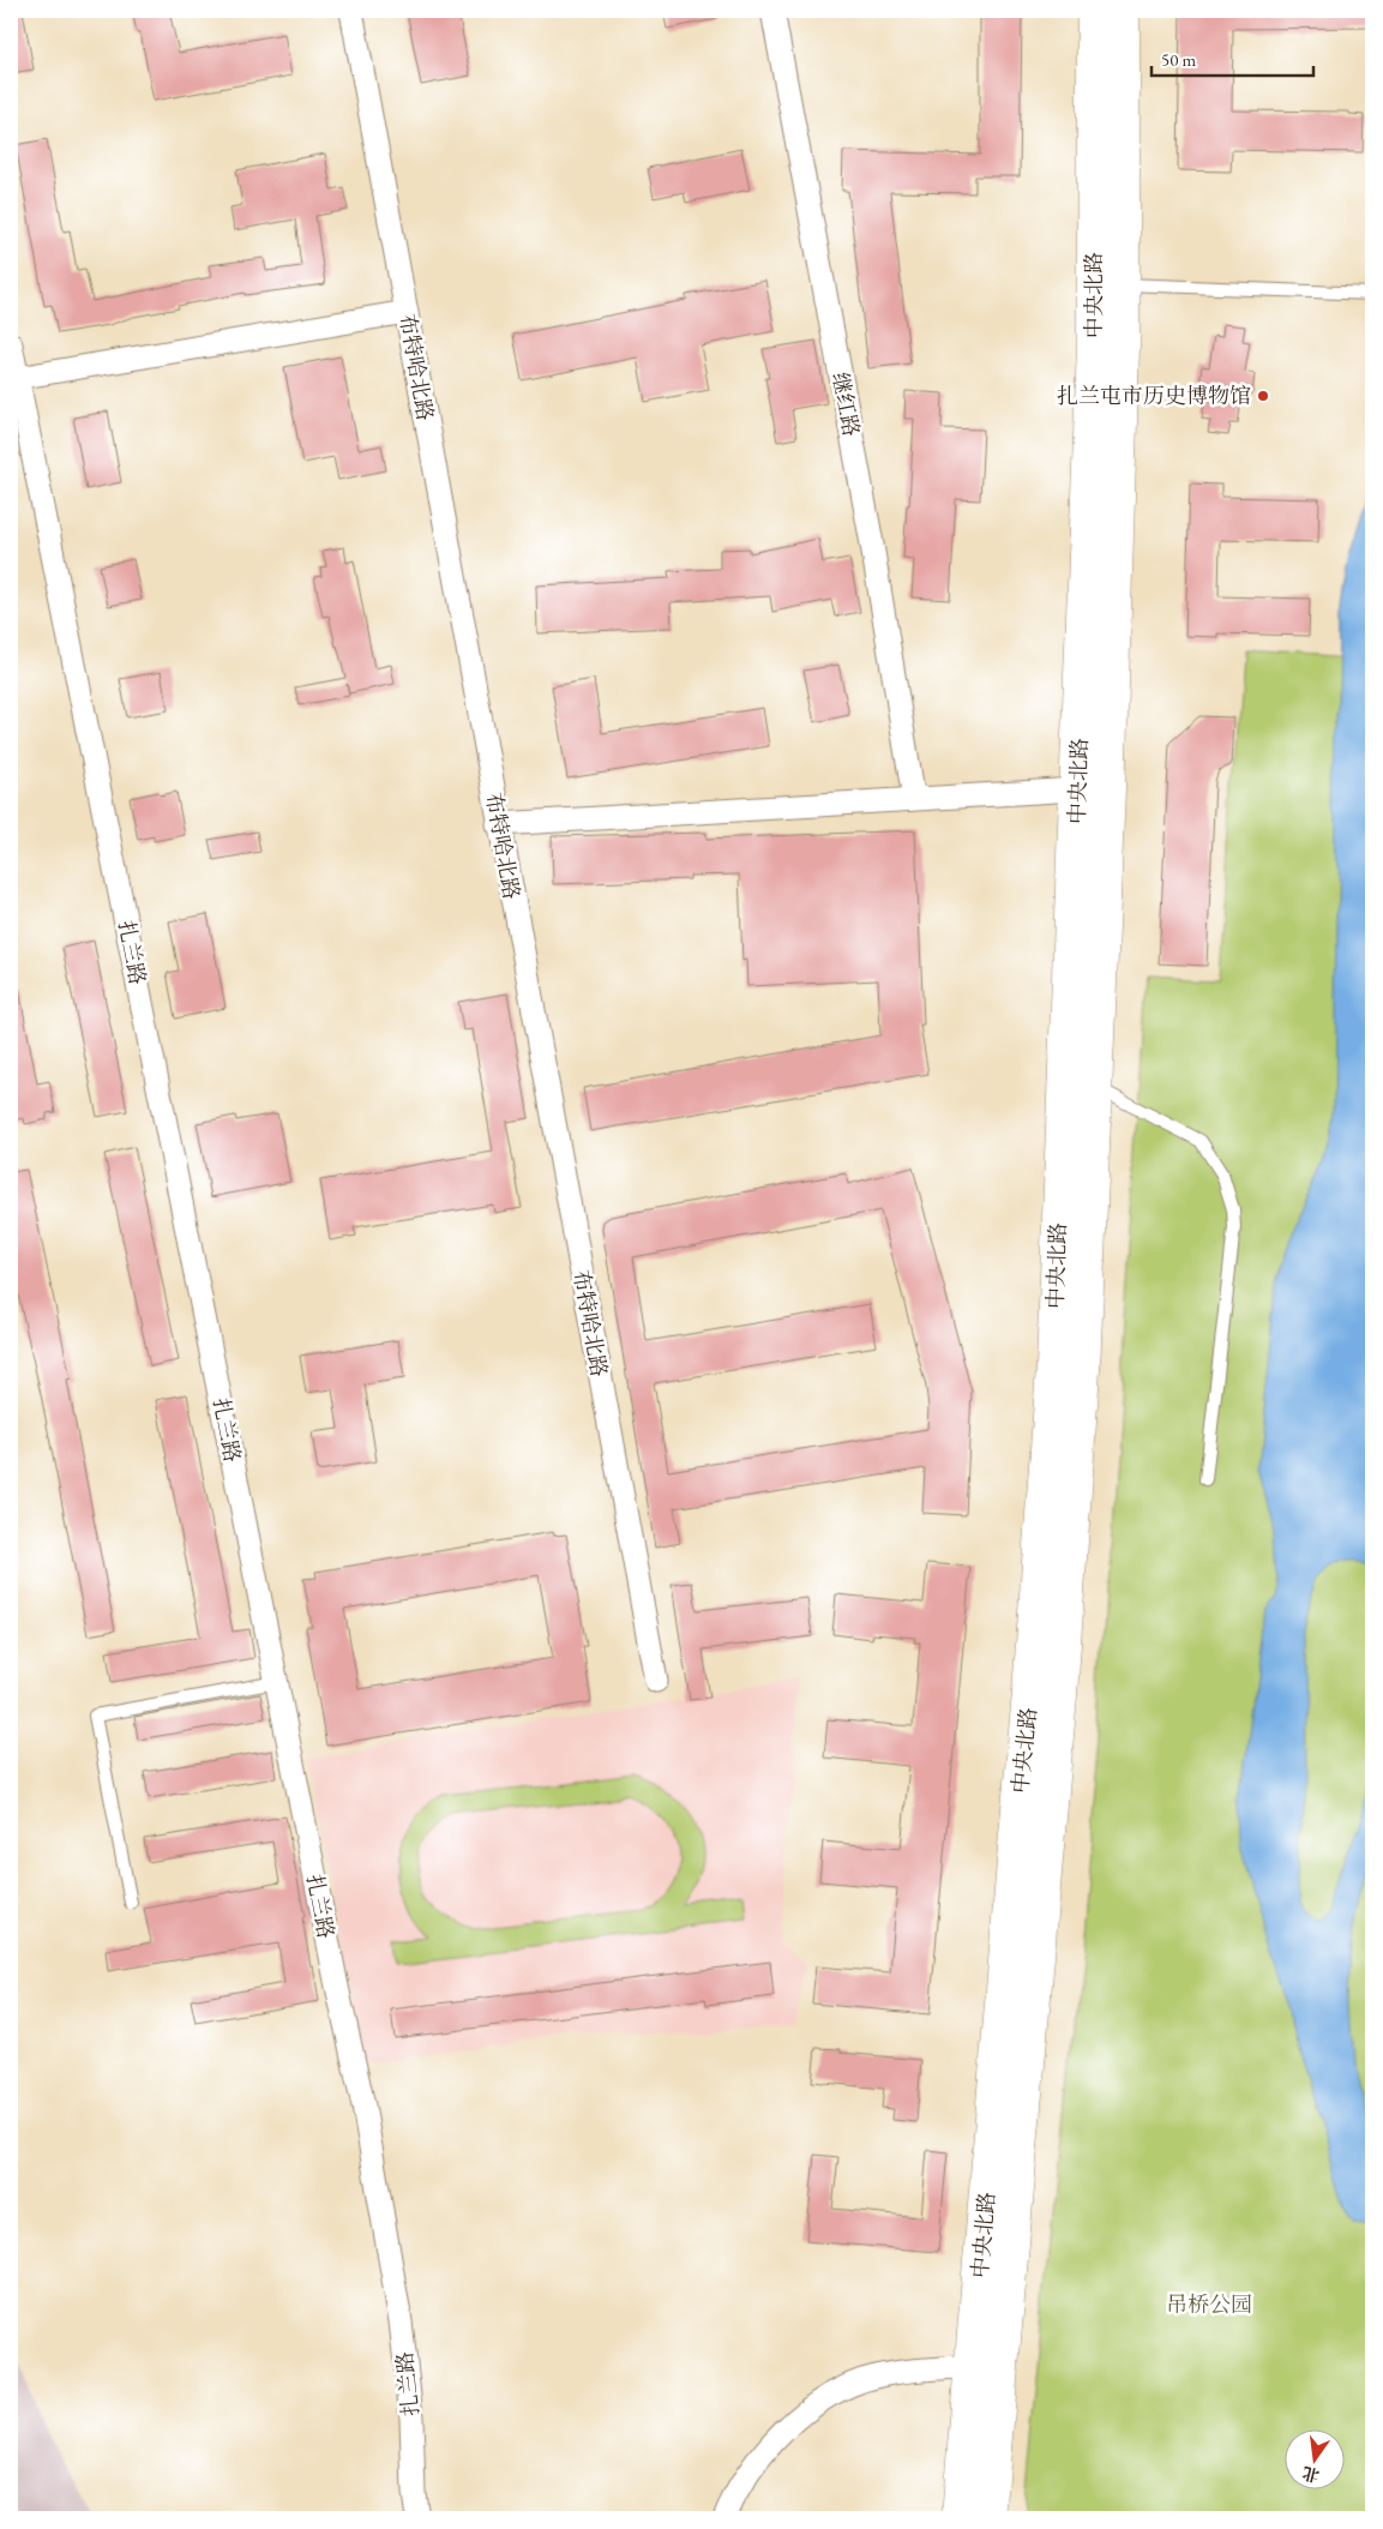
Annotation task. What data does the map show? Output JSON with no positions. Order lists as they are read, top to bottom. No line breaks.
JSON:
{"streets":{"main road":["中央北路"],"street":["布特哈北路","继红路","扎兰路"]},"parks":["吊桥公园"],"places":["扎兰屯市历史博物馆"],"scale_bar":"50 m","north":"bottom"}
